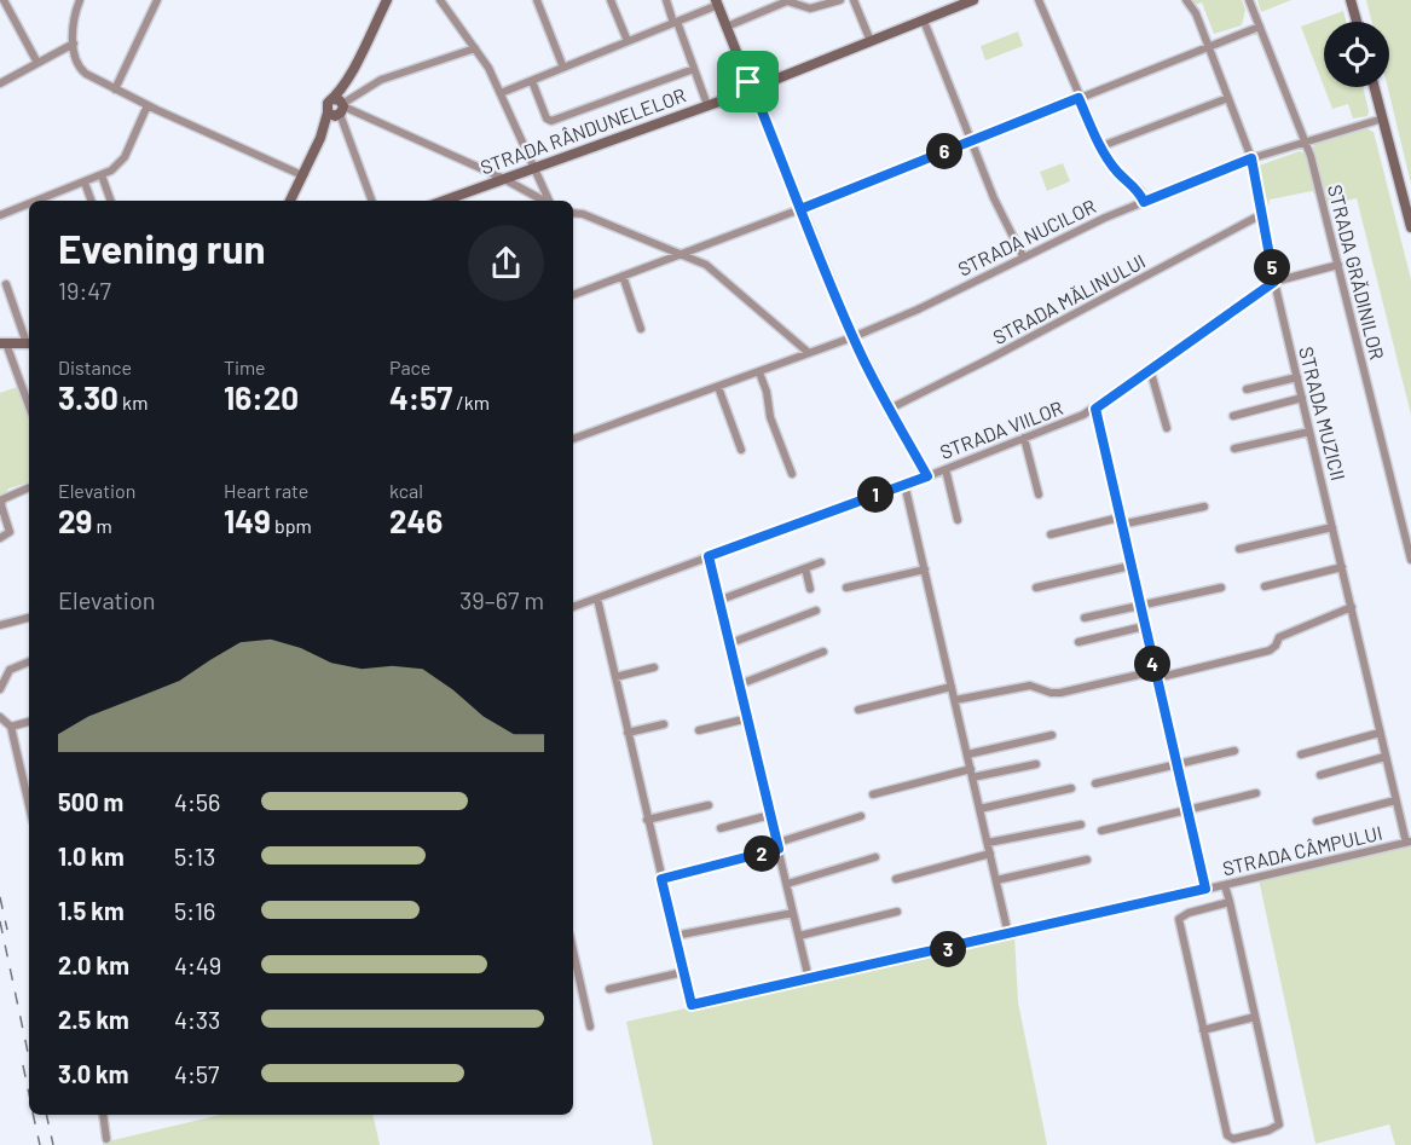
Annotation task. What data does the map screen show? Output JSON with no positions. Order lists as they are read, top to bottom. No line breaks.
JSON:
{"streets":{"street":["STRADA RÂNDUNELELOR","STRADA NUCILOR","STRADA GRĂDINILOR","STRADA MĂLINULUI","STRADA MUZICII","STRADA VIILOR","STRADA CÂMPULUI"]},"crossings":[["STRADA NUCILOR","STRADA GRĂDINILOR"],["STRADA NUCILOR","STRADA MUZICII"],["STRADA GRĂDINILOR","STRADA VIILOR"],["STRADA MĂLINULUI","STRADA MUZICII"],["STRADA MUZICII","STRADA VIILOR"],["STRADA MUZICII","STRADA CÂMPULUI"]],"page":{"pins":["6","5","1","4","2","3"],"heading":["Evening run","19:47"],"stats":[["Distance","3.30 km"],["Time","16:20"],["Pace","4:57 /km"],["Elevation","29 m"],["Heart rate","149 bpm"],["kcal","246"]],"chart":["Elevation","39–67 m"],"list":[{"name":"500 m","note":"4:56"},{"name":"1.0 km","note":"5:13"},{"name":"1.5 km","note":"5:16"},{"name":"2.0 km","note":"4:49"},{"name":"2.5 km","note":"4:33"},{"name":"3.0 km","note":"4:57"}]}}
